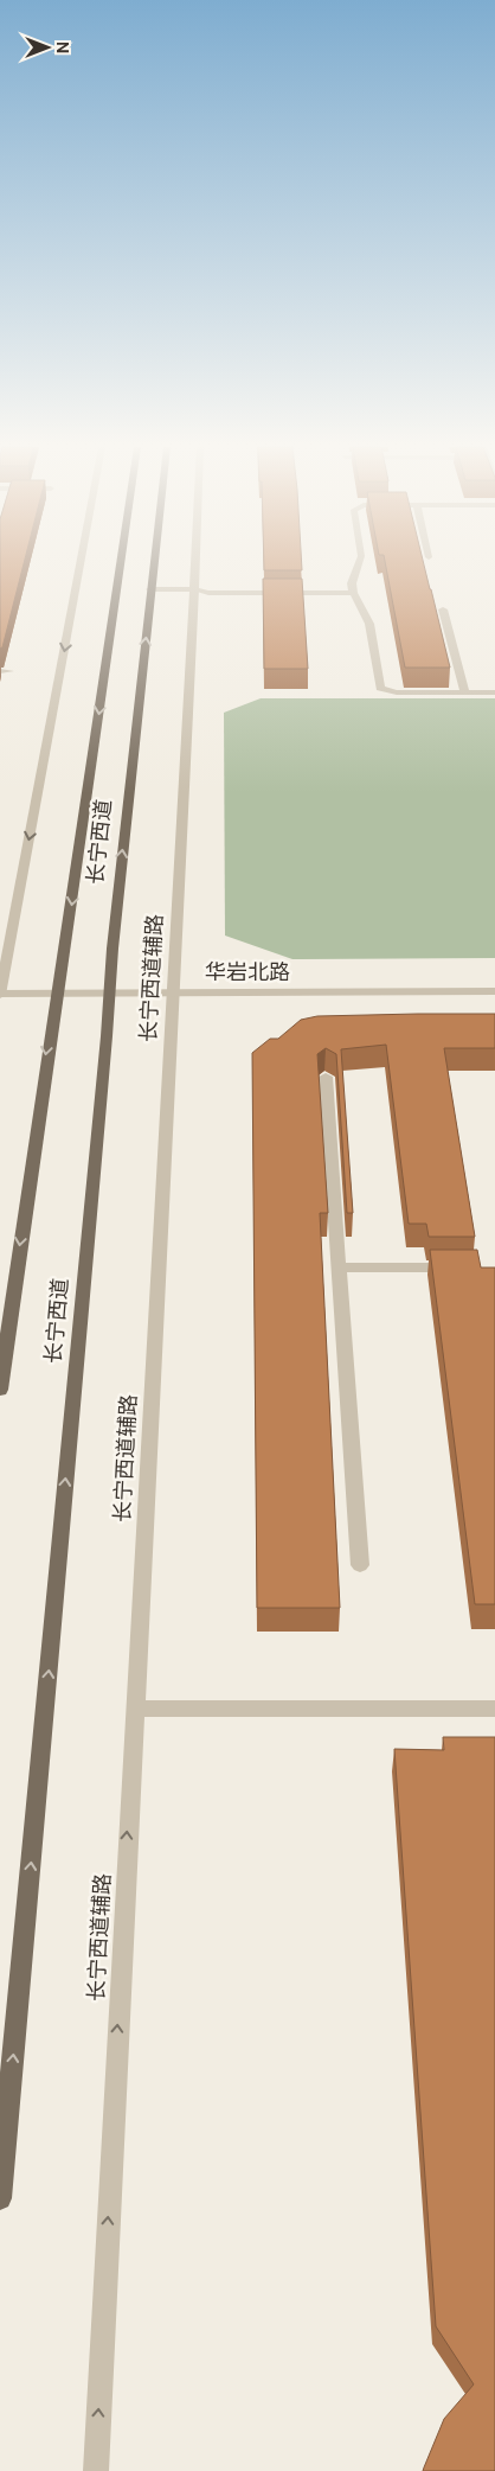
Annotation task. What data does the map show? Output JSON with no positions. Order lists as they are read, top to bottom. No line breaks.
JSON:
{"streets":{"main road":["长宁西道"],"street":["华岩北路","长宁西道辅路"]},"crossings":[["长宁西道","华岩北路"],["华岩北路","长宁西道辅路"]],"one_way":["长宁西道辅路"],"north":"right"}
